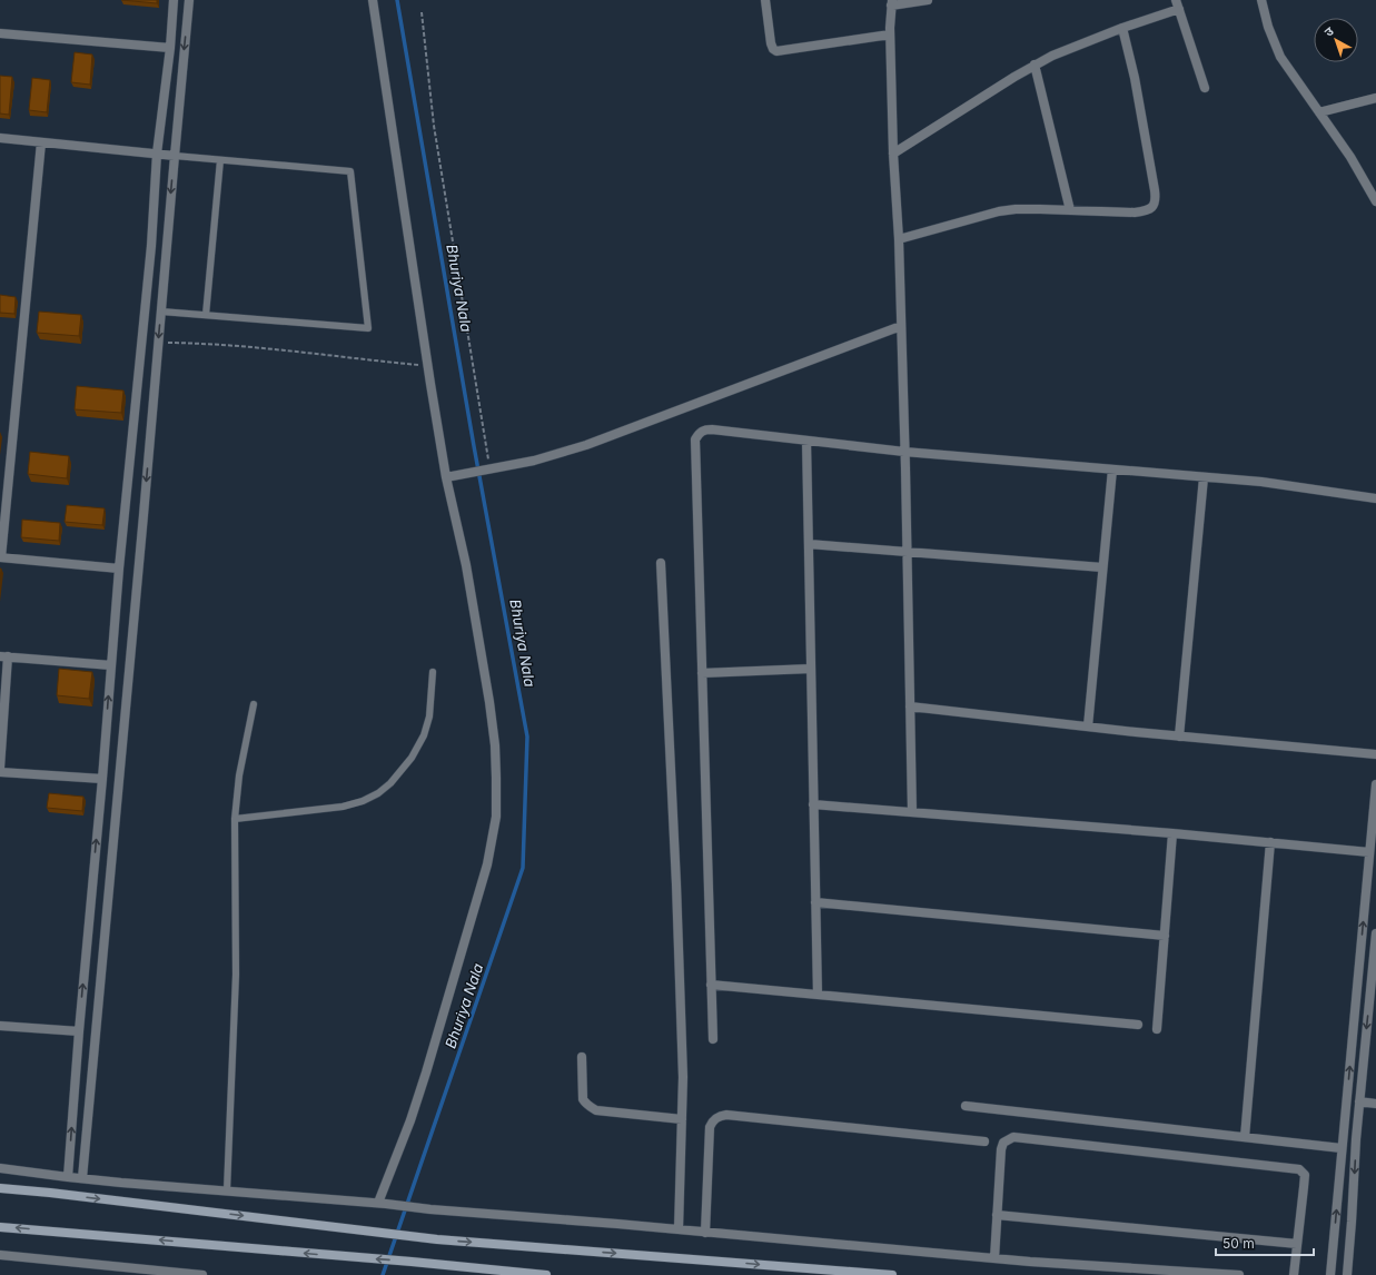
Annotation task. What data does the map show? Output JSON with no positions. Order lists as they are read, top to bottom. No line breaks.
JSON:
{"water":["Bhuriya Nala"],"scale_bar":"50 m","north":"top left"}
